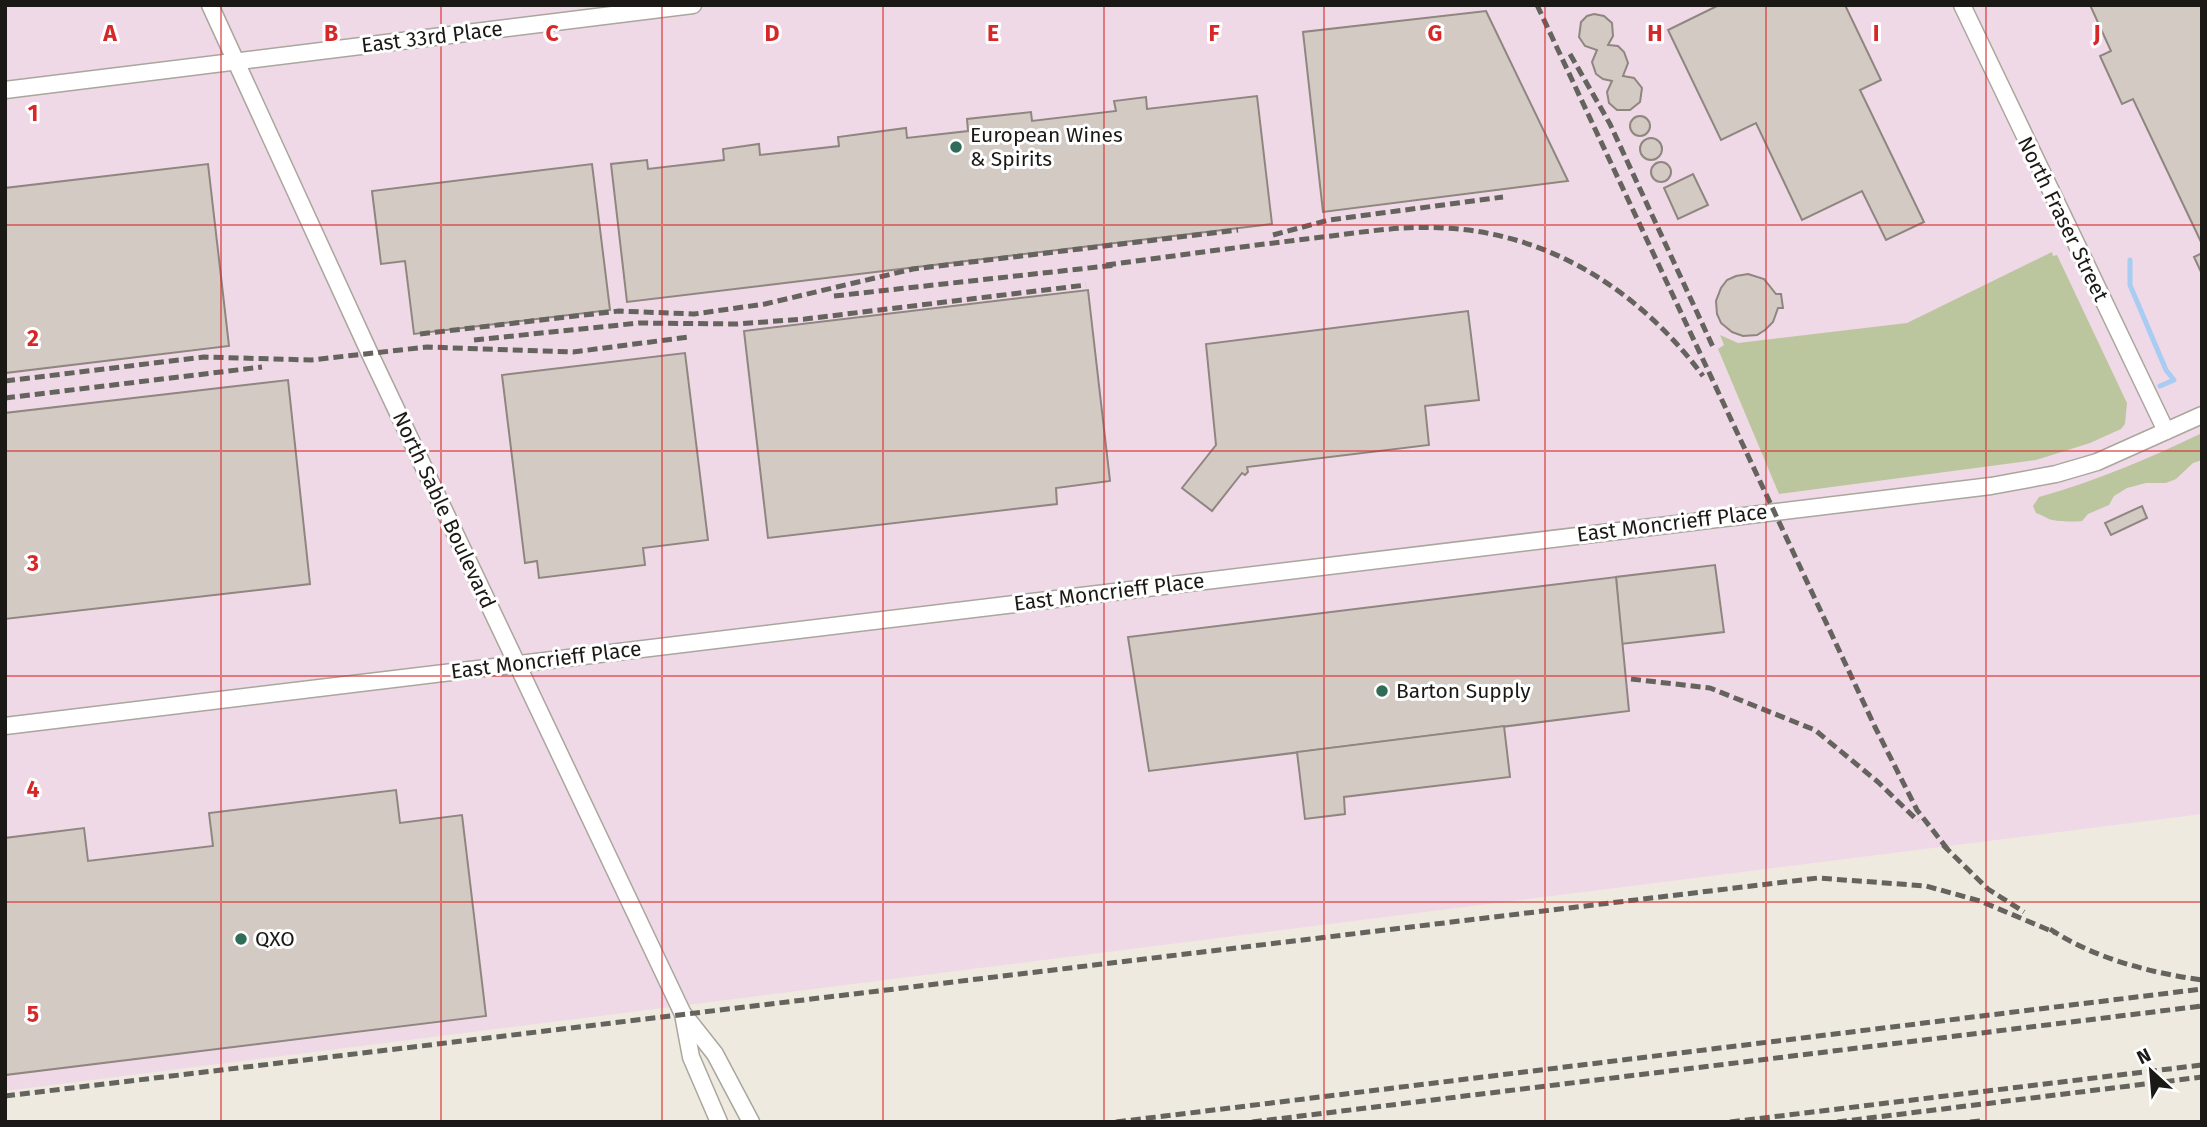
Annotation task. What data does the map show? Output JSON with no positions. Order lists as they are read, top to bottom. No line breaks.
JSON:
{"streets":{"street":["East 33rd Place","North Fraser Street","North Sable Boulevard","East Moncrieff Place"]},"crossings":[["East 33rd Place","North Sable Boulevard"],["North Fraser Street","East Moncrieff Place"],["North Sable Boulevard","East Moncrieff Place"]],"places":["European Wines & Spirits","Barton Supply","QXO"],"north":"top left","grid":{"columns":["A","B","C","D","E","F","G","H","I","J"],"rows":["1","2","3","4","5"]}}
